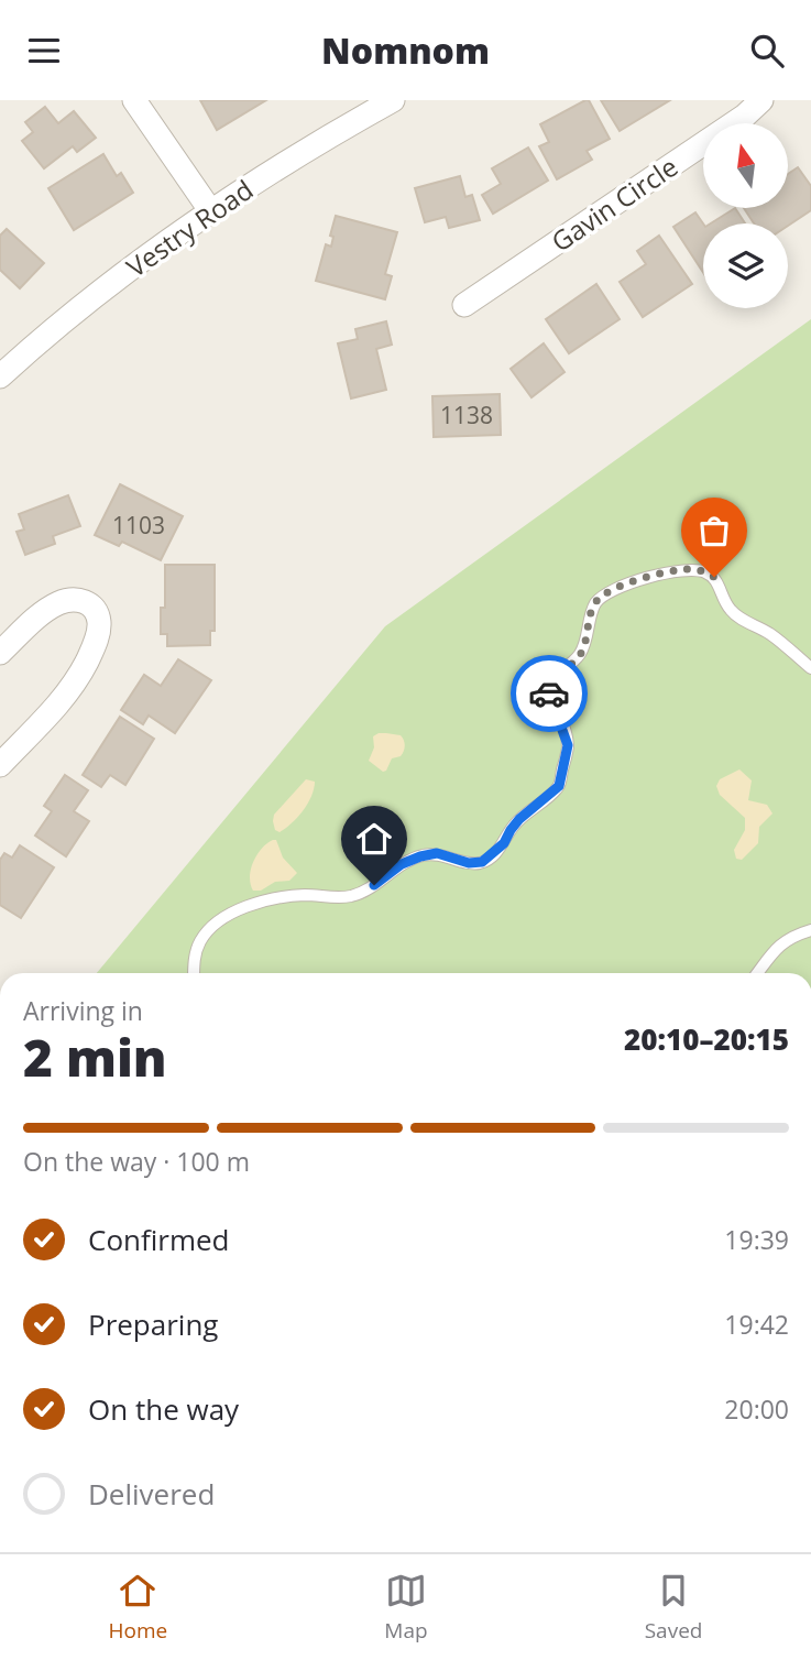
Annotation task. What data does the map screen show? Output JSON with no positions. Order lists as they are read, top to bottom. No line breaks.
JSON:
{"streets":{"street":["Gavin Circle","Vestry Road"]},"house_numbers":["1138","1103"],"north":"top","page":{"header":"Nomnom","heading":["2 min","Arriving in","20:10–20:15"],"bar":"On the way · 100 m","list":[["Confirmed","19:39"],["Preparing","19:42"],["On the way","20:00"],"Delivered"],"tabs":["Home","Map","Saved"]}}
